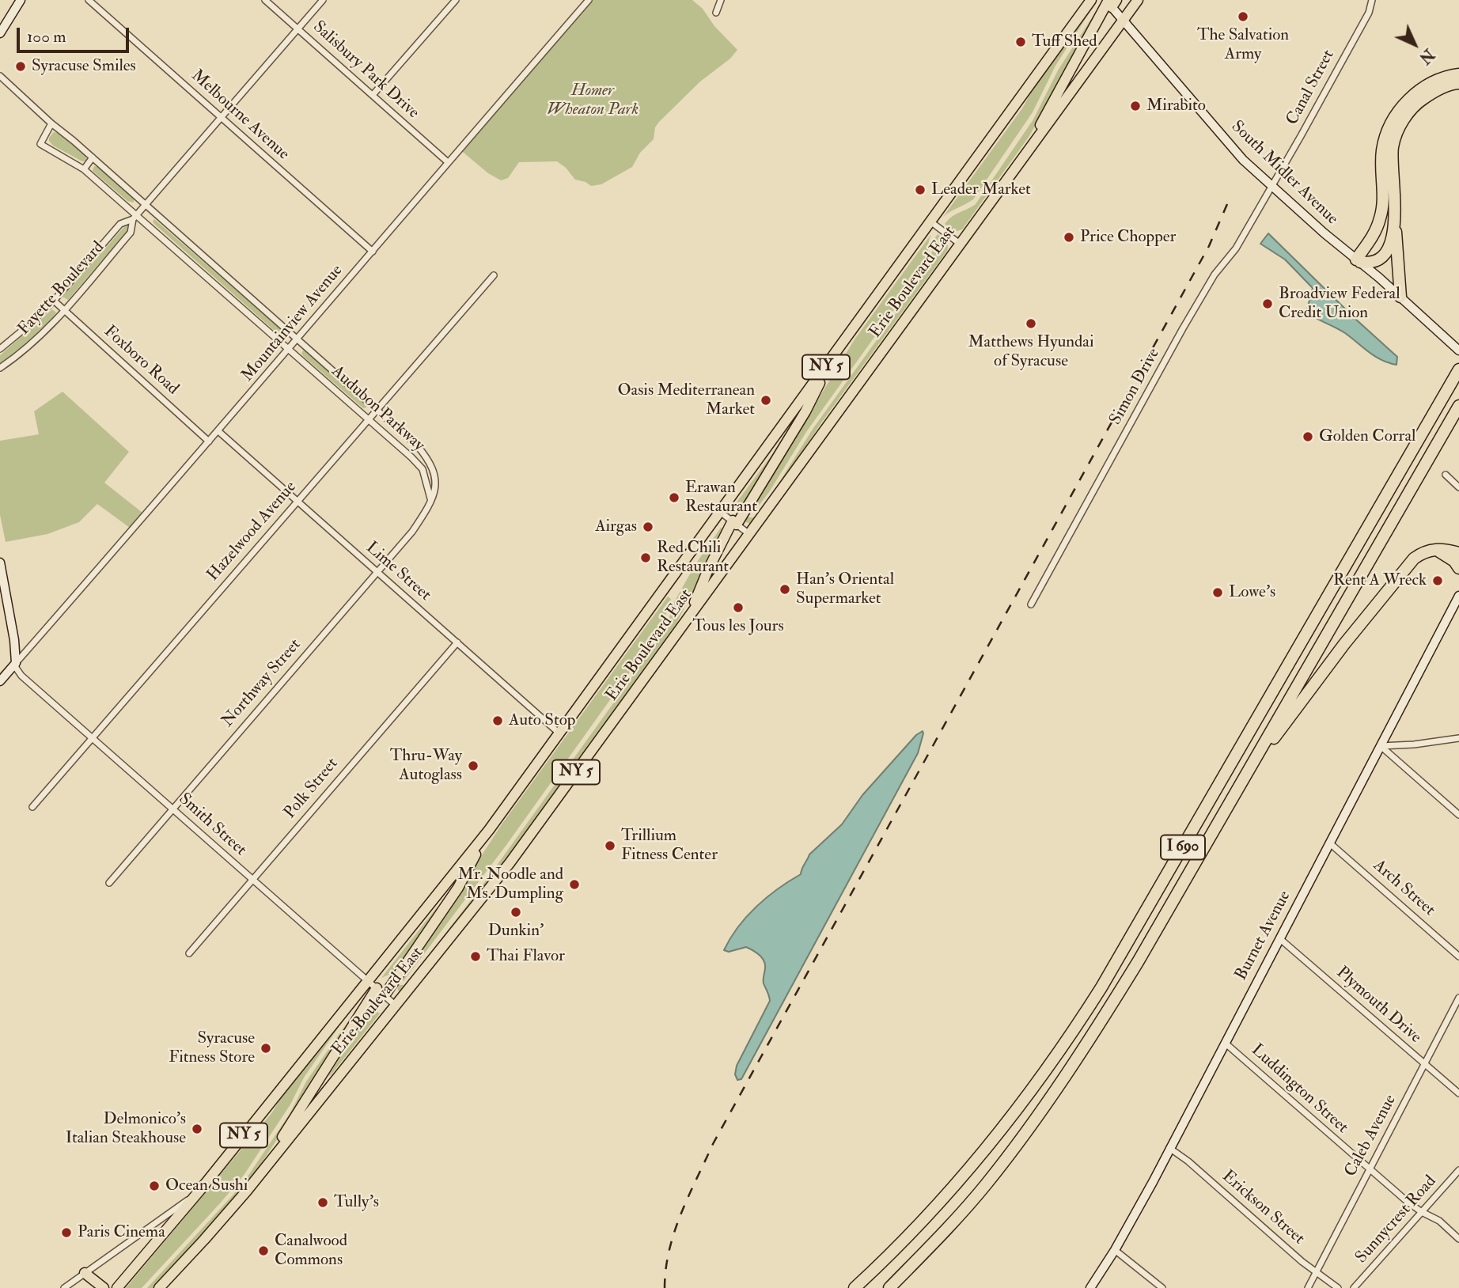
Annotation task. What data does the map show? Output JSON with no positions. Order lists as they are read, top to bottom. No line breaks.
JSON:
{"streets":{"highway":["I 690"],"main road":["Erie Boulevard East","NY 5"],"street":["Salisbury Park Drive","Canal Street","Melbourne Avenue","South Midler Avenue","Fayette Boulevard","Mountainview Avenue","Foxboro Road","Simon Drive","Audubon Parkway","Hazelwood Avenue","Lime Street","Northway Street","Polk Street","Smith Street","Arch Street","Burnet Avenue","Plymouth Drive","Luddington Street","Caleb Avenue","Erickson Street","Sunnycrest Road"]},"crossings":[["Salisbury Park Drive","Fayette Boulevard"],["Salisbury Park Drive","Mountainview Avenue"],["Canal Street","South Midler Avenue"],["Canal Street","Simon Drive"],["Melbourne Avenue","Fayette Boulevard"],["Melbourne Avenue","Mountainview Avenue"],["South Midler Avenue","Erie Boulevard East"],["South Midler Avenue","Simon Drive"],["Erie Boulevard East","Lime Street"],["Erie Boulevard East","Smith Street"],["Fayette Boulevard","Foxboro Road"],["Fayette Boulevard","Audubon Parkway"],["Mountainview Avenue","Foxboro Road"],["Mountainview Avenue","Audubon Parkway"],["Mountainview Avenue","Lime Street"],["Mountainview Avenue","Smith Street"],["Audubon Parkway","Hazelwood Avenue"],["Audubon Parkway","Northway Street"],["Hazelwood Avenue","Lime Street"],["Hazelwood Avenue","Smith Street"],["Lime Street","Northway Street"],["Lime Street","Polk Street"],["Northway Street","Smith Street"],["Polk Street","Smith Street"],["Arch Street","Burnet Avenue"],["Burnet Avenue","Plymouth Drive"],["Burnet Avenue","Luddington Street"],["Burnet Avenue","Erickson Street"],["Plymouth Drive","Caleb Avenue"],["Luddington Street","Caleb Avenue"],["Luddington Street","Sunnycrest Road"],["Caleb Avenue","Erickson Street"]],"parks":["Homer Wheaton Park"],"places":["The Salvation Army","Tuff Shed","Syracuse Smiles","Mirabito","Leader Market","Price Chopper","Broadview Federal Credit Union","Matthews Hyundai of Syracuse","Oasis Mediterranean Market","Golden Corral","Erawan Restaurant","Airgas","Red Chili Restaurant","Rent A Wreck","Han's Oriental Supermarket","Lowe's","Tous les Jours","Auto Stop","Thru-Way Autoglass","Trillium Fitness Center","Mr. Noodle and Ms. Dumpling","Dunkin'","Thai Flavor","Syracuse Fitness Store","Delmonico's Italian Steakhouse","Ocean Sushi","Tully's","Paris Cinema","Canalwood Commons"],"scale_bar":"100 m","north":"bottom right"}
